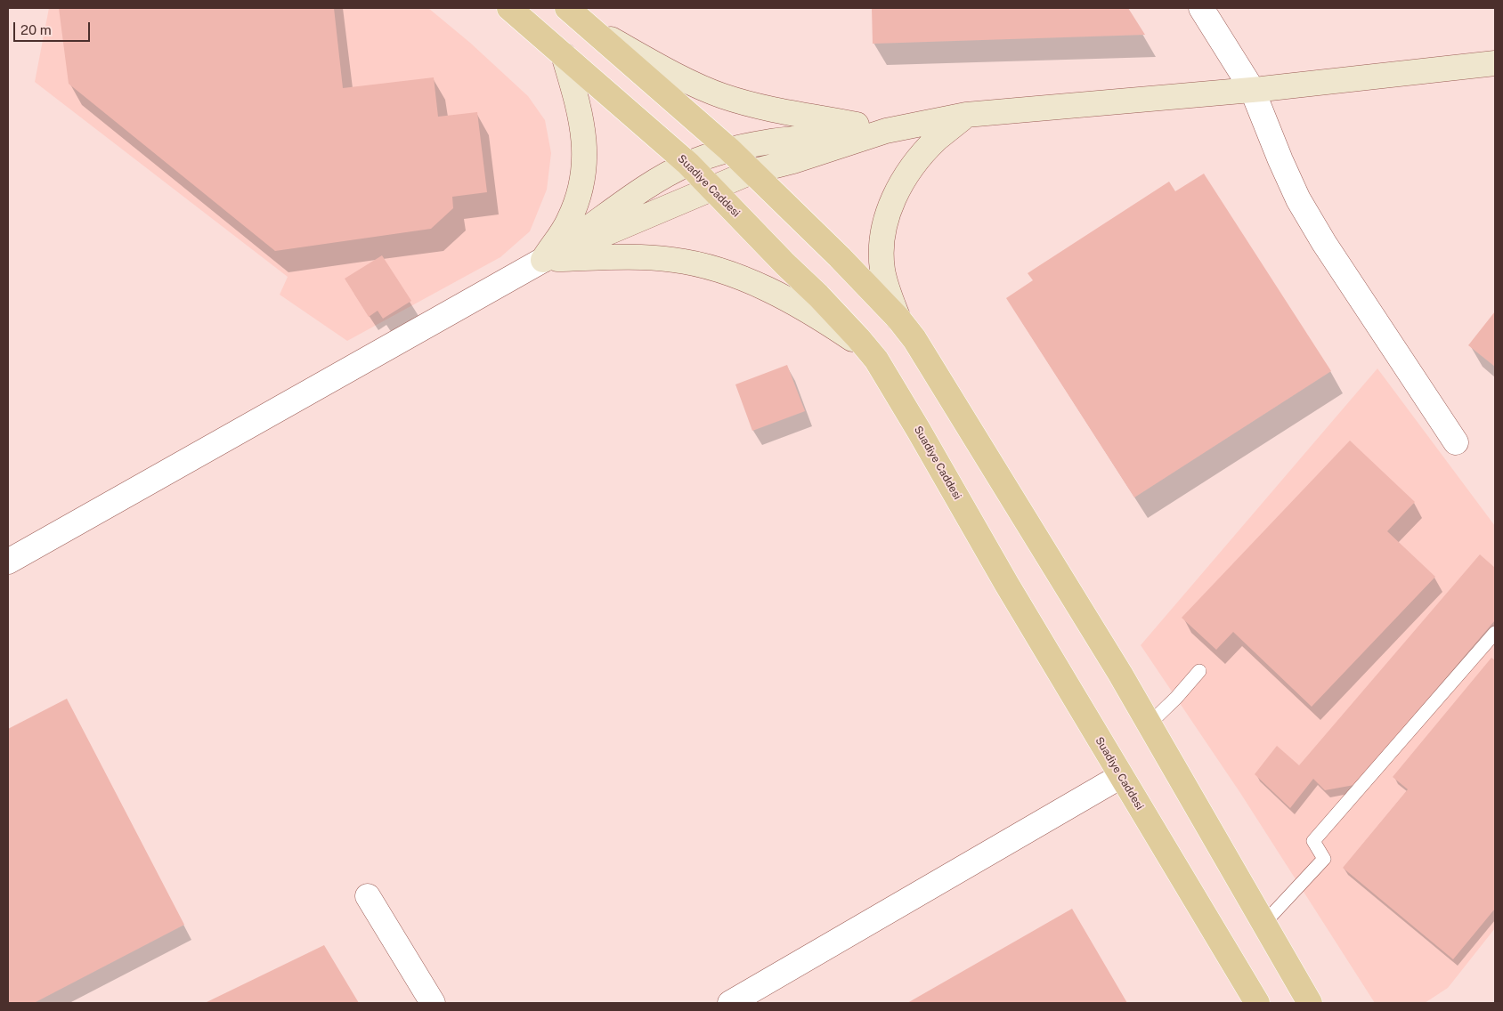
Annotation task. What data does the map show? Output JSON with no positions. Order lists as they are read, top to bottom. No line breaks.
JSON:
{"streets":{"main road":["Suadiye Caddesi"]},"scale_bar":"20 m"}
